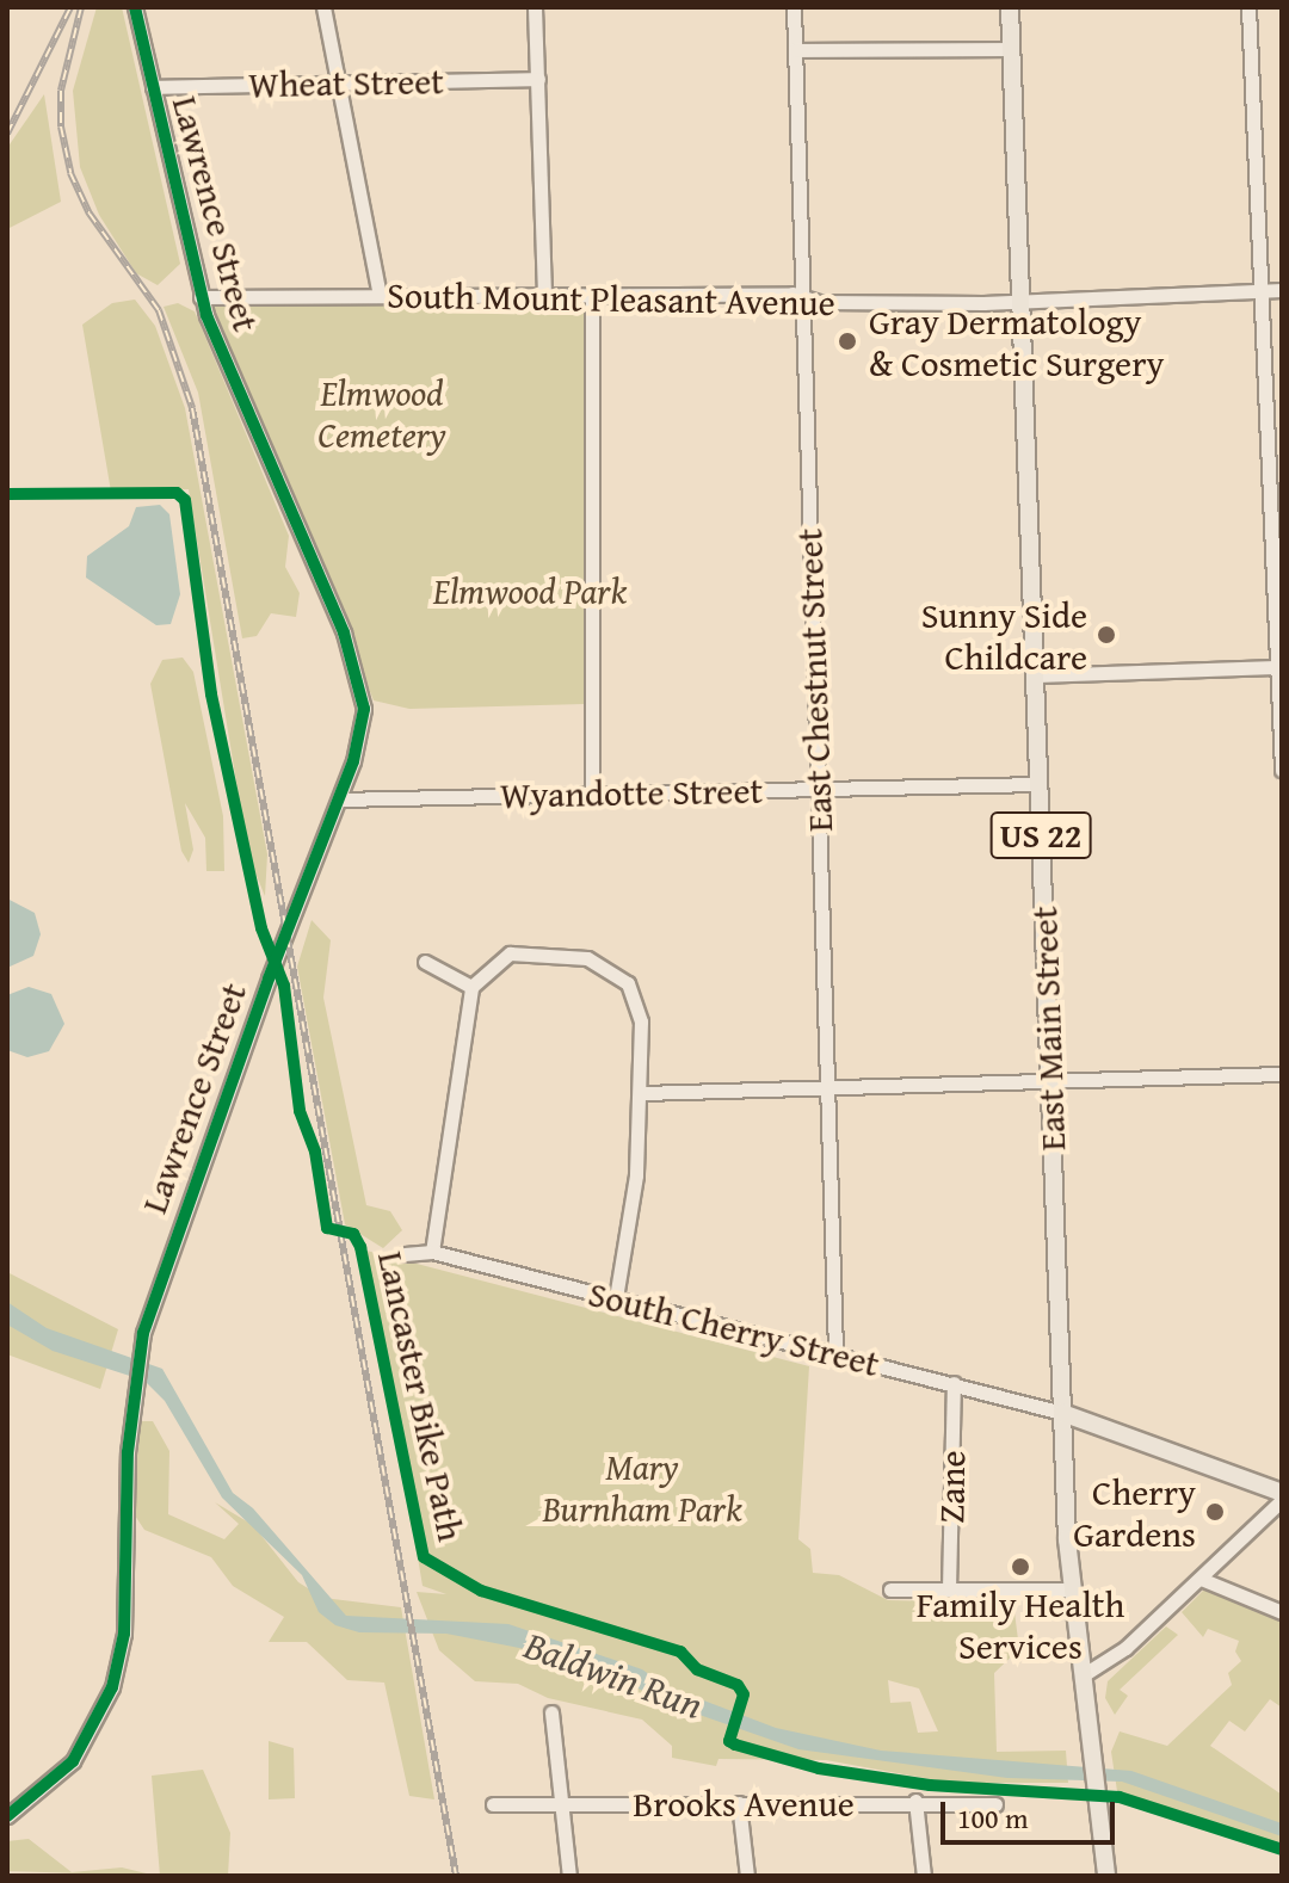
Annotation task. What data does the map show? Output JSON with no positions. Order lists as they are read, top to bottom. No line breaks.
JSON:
{"streets":{"main road":["US 22","East Main Street"],"street":["Wheat Street","Lawrence Street","South Mount Pleasant Avenue","East Chestnut Street","Wyandotte Street","South Cherry Street","Zane","Brooks Avenue"],"cycle path":["Lancaster Bike Path"]},"crossings":[["Wheat Street","Lawrence Street"],["Lawrence Street","South Mount Pleasant Avenue"],["Lawrence Street","Wyandotte Street"],["South Mount Pleasant Avenue","East Chestnut Street"],["South Mount Pleasant Avenue","East Main Street"],["East Chestnut Street","Wyandotte Street"],["East Chestnut Street","South Cherry Street"],["Wyandotte Street","East Main Street"],["East Main Street","South Cherry Street"],["South Cherry Street","Zane"]],"water":["Baldwin Run"],"parks":["Elmwood Cemetery","Elmwood Park","Mary Burnham Park"],"places":["Gray Dermatology & Cosmetic Surgery","Sunny Side Childcare","Cherry Gardens","Family Health Services"],"scale_bar":"100 m"}
